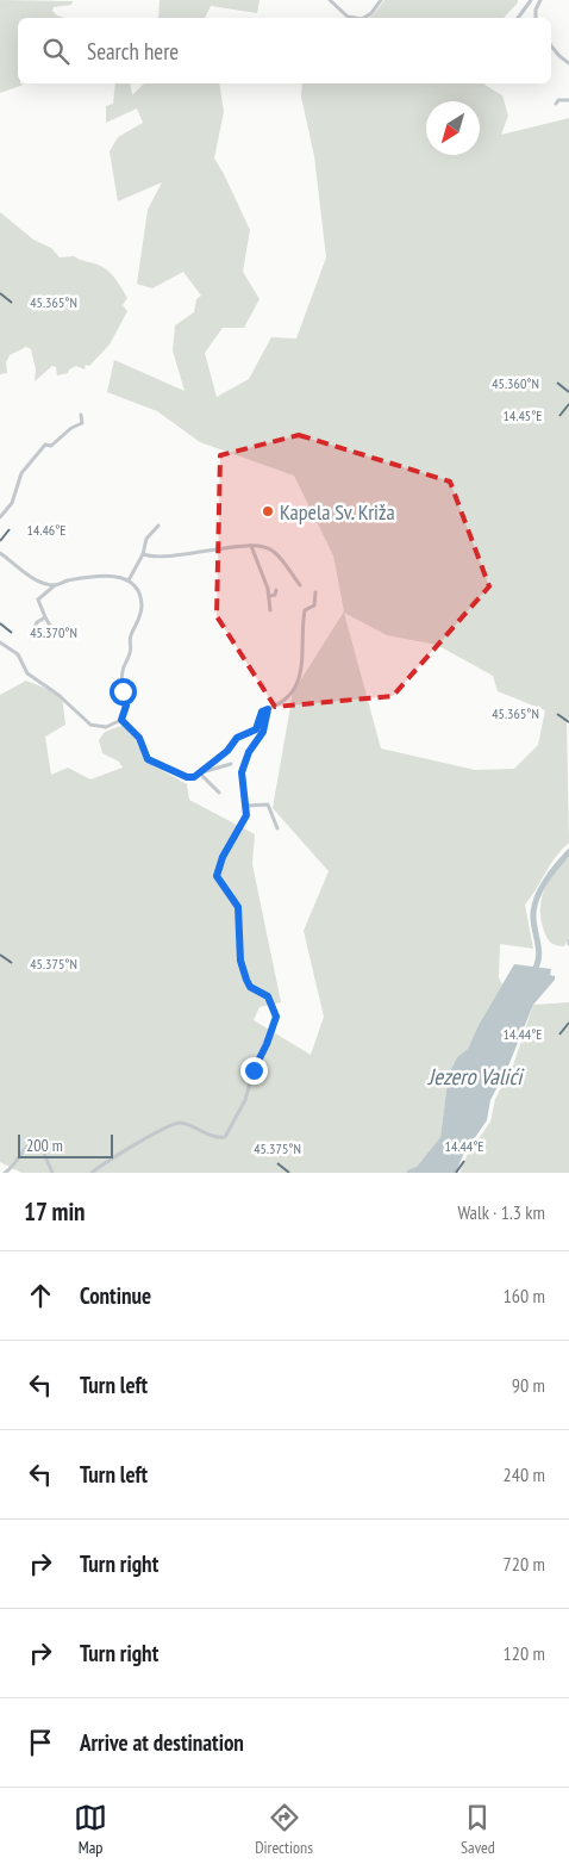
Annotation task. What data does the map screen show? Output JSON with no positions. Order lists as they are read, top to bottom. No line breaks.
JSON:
{"water":["Jezero Valići"],"places":["Kapela Sv. Križa"],"scale_bar":"200 m","north":"bottom left","page":{"search":"Search here","scale":"200 m","heading":["17 min","Walk · 1.3 km"],"list":[["Continue","160 m"],["Turn left","90 m"],["Turn left","240 m"],["Turn right","720 m"],["Turn right","120 m"],"Arrive at destination"],"nav":["Map","Directions","Saved"]},"coordinates":["45.365°N","45.360°N","14.45°E","14.46°E","45.370°N","45.375°N","14.44°E"]}
